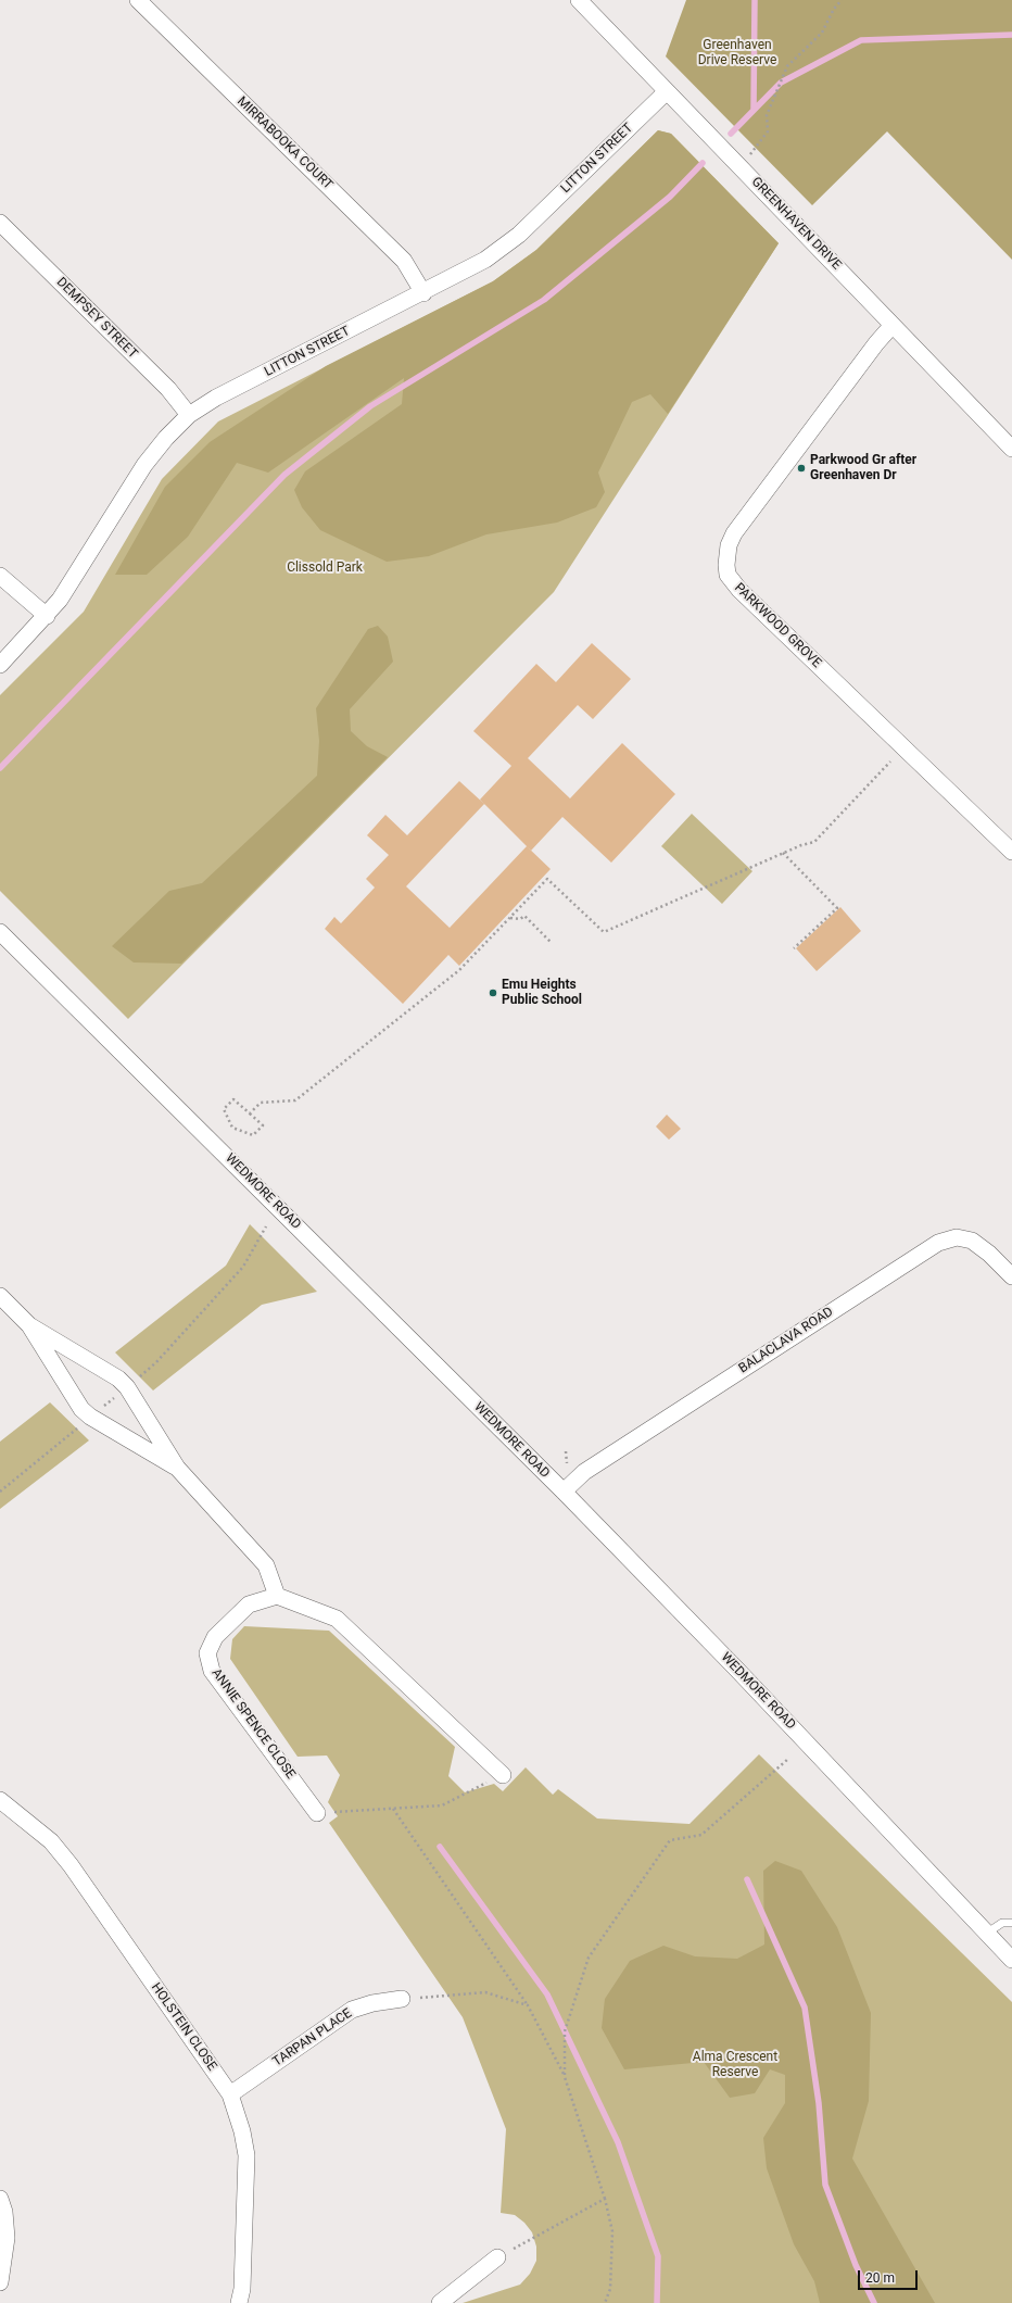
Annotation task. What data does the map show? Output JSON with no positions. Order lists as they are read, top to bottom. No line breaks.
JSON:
{"streets":{"street":["MIRRABOOKA COURT","LITTON STREET","GREENHAVEN DRIVE","DEMPSEY STREET","PARKWOOD GROVE","WEDMORE ROAD","BALACLAVA ROAD","ANNIE SPENCE CLOSE","HOLSTEIN CLOSE","TARPAN PLACE"]},"crossings":[["MIRRABOOKA COURT","LITTON STREET"],["LITTON STREET","GREENHAVEN DRIVE"],["LITTON STREET","DEMPSEY STREET"],["GREENHAVEN DRIVE","PARKWOOD GROVE"],["WEDMORE ROAD","BALACLAVA ROAD"],["HOLSTEIN CLOSE","TARPAN PLACE"]],"parks":["Greenhaven Drive Reserve","Clissold Park","Alma Crescent Reserve"],"places":["Parkwood Gr after Greenhaven Dr","Emu Heights Public School"],"scale_bar":"20 m"}
